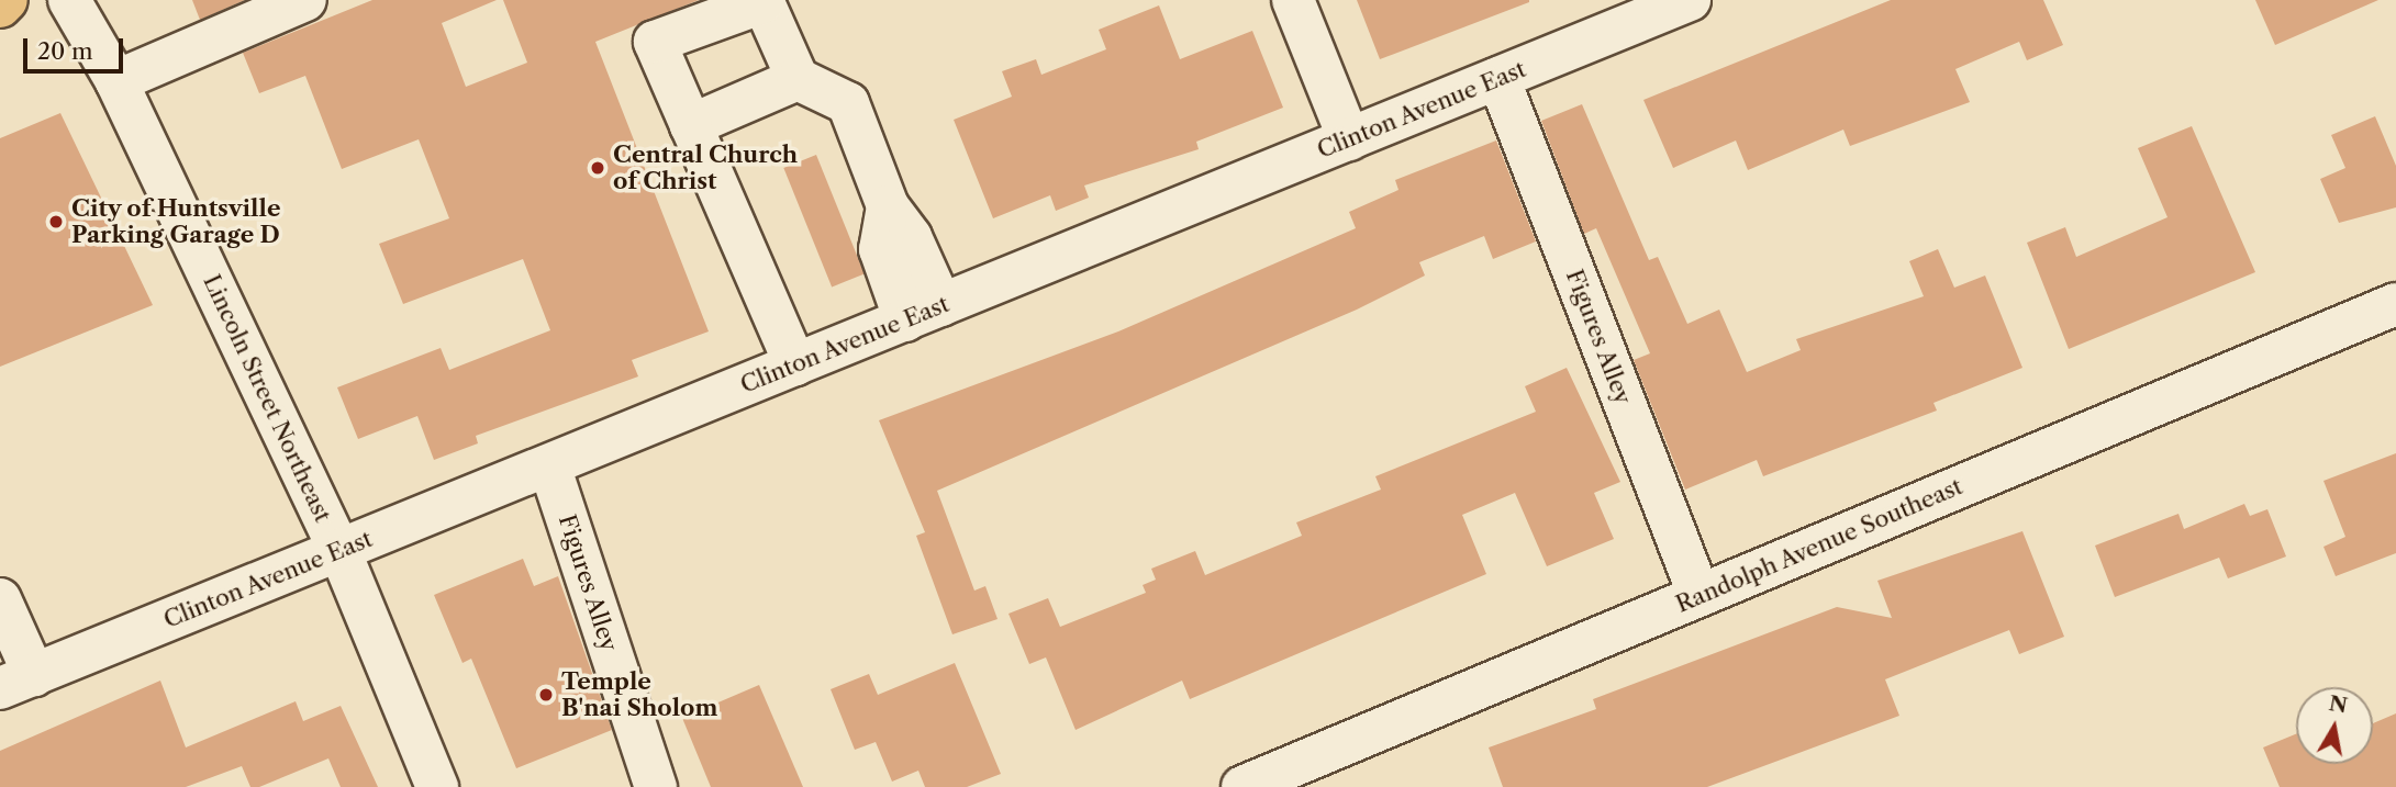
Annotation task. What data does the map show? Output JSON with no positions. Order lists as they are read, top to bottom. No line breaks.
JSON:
{"streets":{"street":["Clinton Avenue East","Figures Alley","Lincoln Street Northeast","Randolph Avenue Southeast"]},"crossings":[["Clinton Avenue East","Figures Alley"],["Clinton Avenue East","Lincoln Street Northeast"],["Figures Alley","Randolph Avenue Southeast"]],"places":["Central Church of Christ","City of Huntsville Parking Garage D","Temple B'nai Sholom"],"scale_bar":"20 m","north":"top"}
